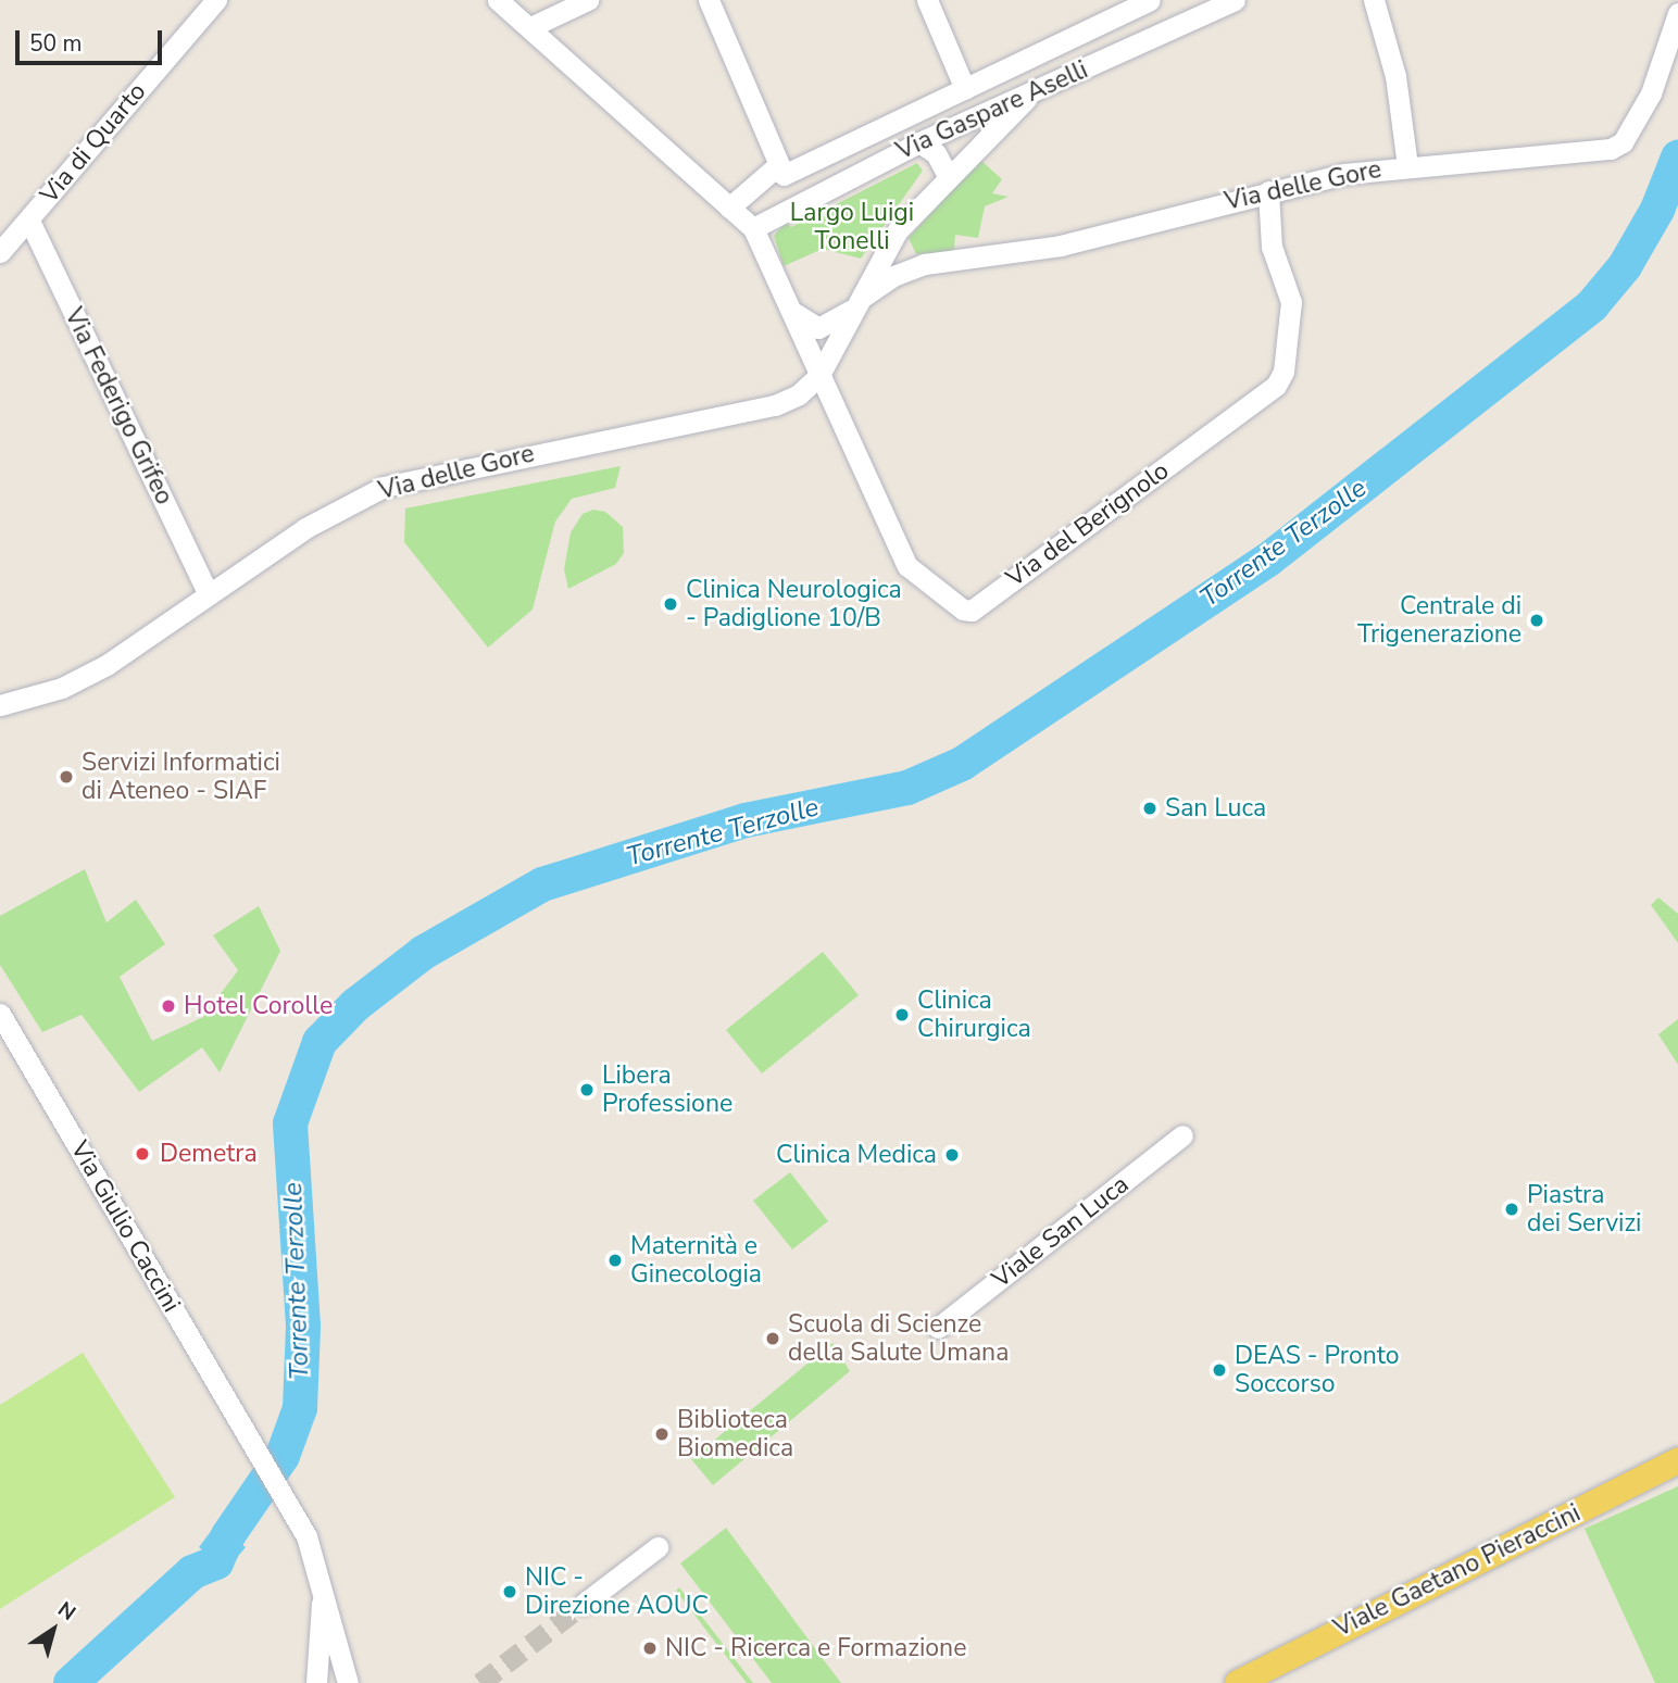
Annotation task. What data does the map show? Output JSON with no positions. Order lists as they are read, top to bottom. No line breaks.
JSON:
{"streets":{"main road":["Viale Gaetano Pieraccini"],"street":["Via Gaspare Aselli","Via di Quarto","Via delle Gore","Via Federigo Grifeo","Via del Berignolo","Via Giulio Caccini","Viale San Luca"]},"crossings":[["Via di Quarto","Via Federigo Grifeo"],["Via delle Gore","Via Federigo Grifeo"],["Via delle Gore","Via del Berignolo"]],"water":["Torrente Terzolle"],"parks":["Largo Luigi Tonelli"],"places":["Clinica Neurologica - Padiglione 10/B","Centrale di Trigenerazione","Servizi Informatici di Ateneo - SIAF","San Luca","Hotel Corolle","Clinica Chirurgica","Libera Professione","Demetra","Clinica Medica","Piastra dei Servizi","Maternità e Ginecologia","Scuola di Scienze della Salute Umana","DEAS - Pronto Soccorso","Biblioteca Biomedica","NIC - Direzione AOUC","NIC - Ricerca e Formazione"],"scale_bar":"50 m","north":"top right"}
